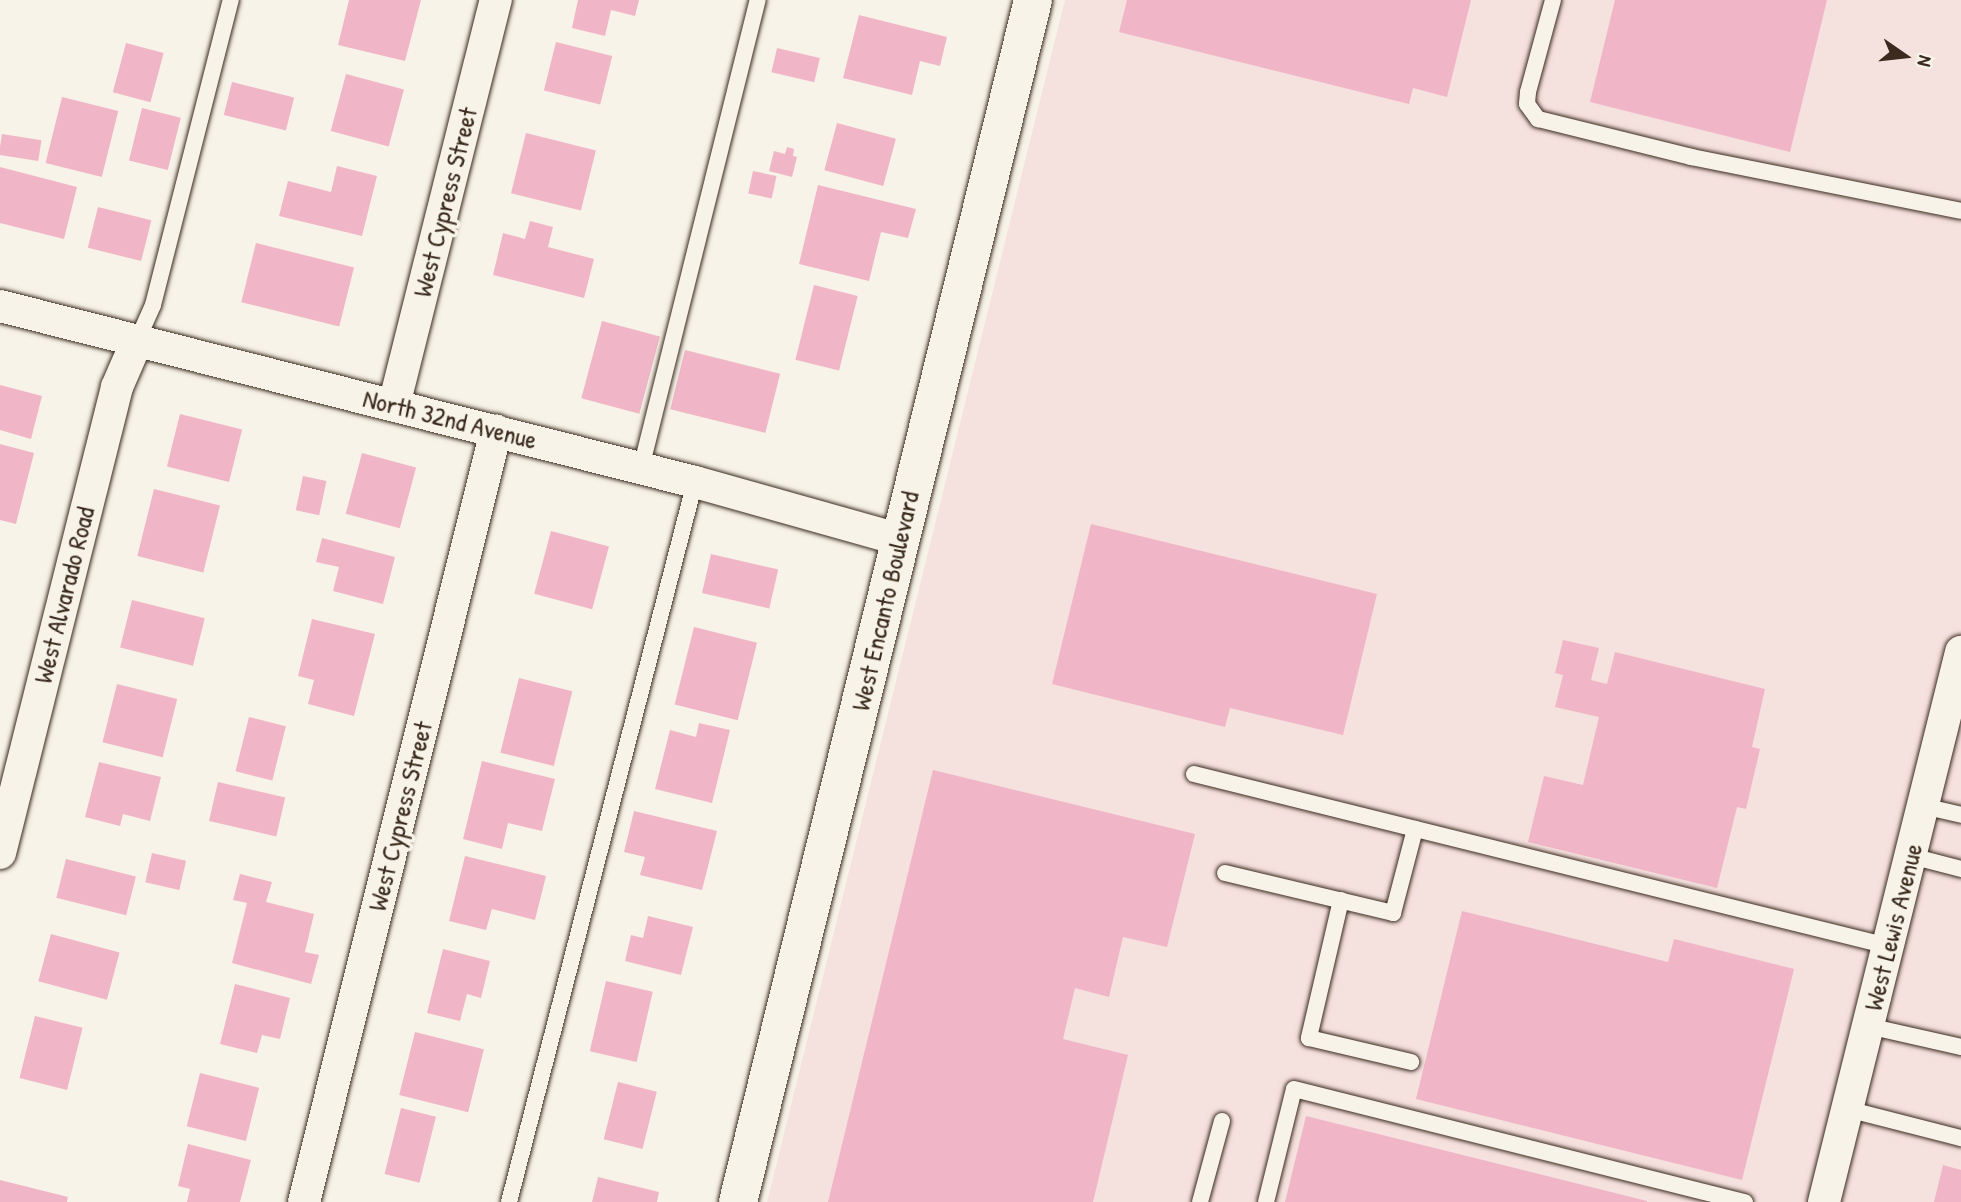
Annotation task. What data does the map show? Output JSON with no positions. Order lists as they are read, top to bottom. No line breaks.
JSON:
{"streets":{"street":["West Cypress Street","North 32nd Avenue","West Alvarado Road","West Encanto Boulevard","West Lewis Avenue"]},"crossings":[["West Cypress Street","North 32nd Avenue"],["North 32nd Avenue","West Alvarado Road"],["North 32nd Avenue","West Encanto Boulevard"]],"north":"right"}
